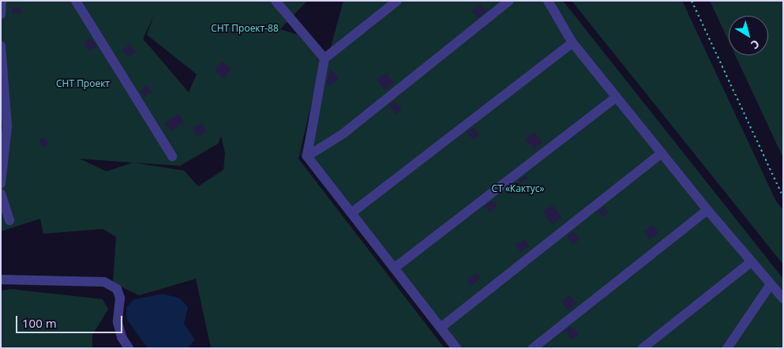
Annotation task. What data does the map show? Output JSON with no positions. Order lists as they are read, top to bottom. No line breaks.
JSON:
{"parks":["СНТ Проект-88","СНТ Проект","СТ «Кактус»"],"scale_bar":"100 m","north":"bottom right"}
